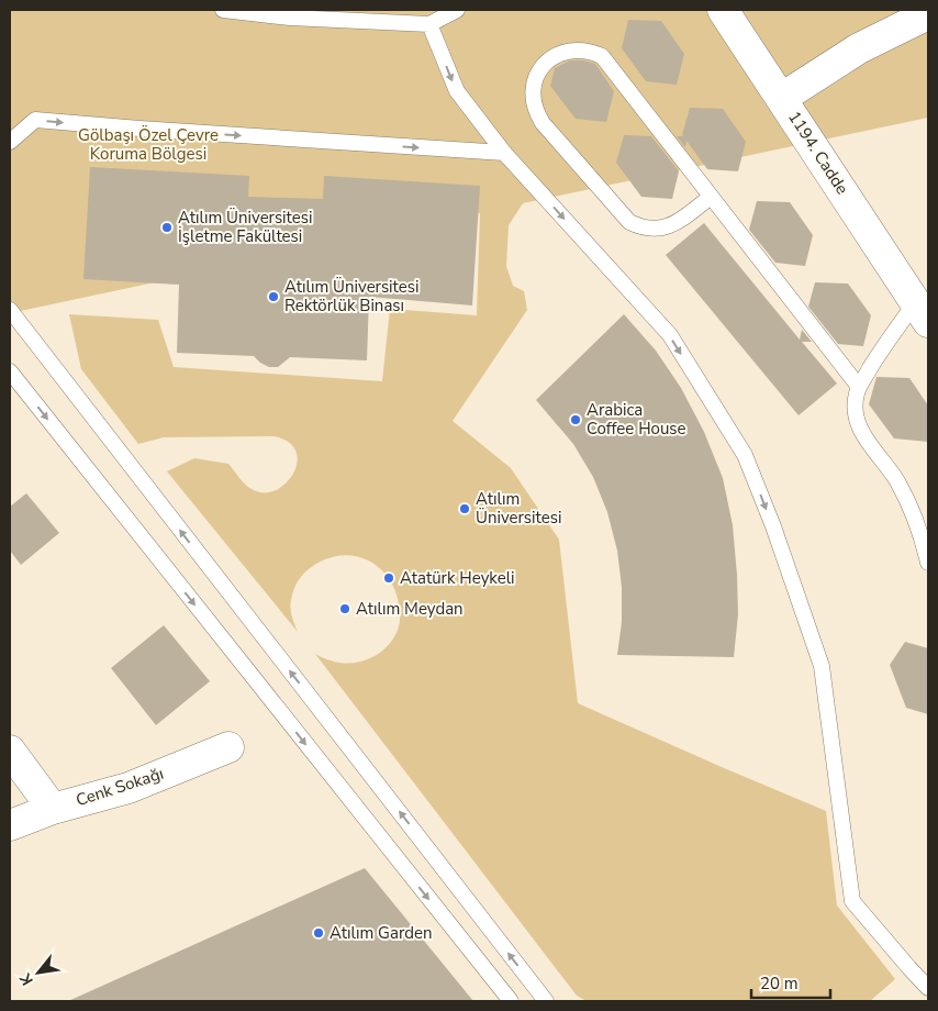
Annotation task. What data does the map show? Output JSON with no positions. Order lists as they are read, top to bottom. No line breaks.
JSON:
{"streets":{"street":["1194. Cadde","Cenk Sokağı"]},"parks":["Gölbaşı Özel Çevre Koruma Bölgesi"],"places":["Atılım Üniversitesi İşletme Fakültesi","Atılım Üniversitesi Rektörlük Binası","Arabica Coffee House","Atılım Üniversitesi","Atatürk Heykeli","Atılım Meydan","Atılım Garden"],"scale_bar":"20 m","north":"bottom left"}
